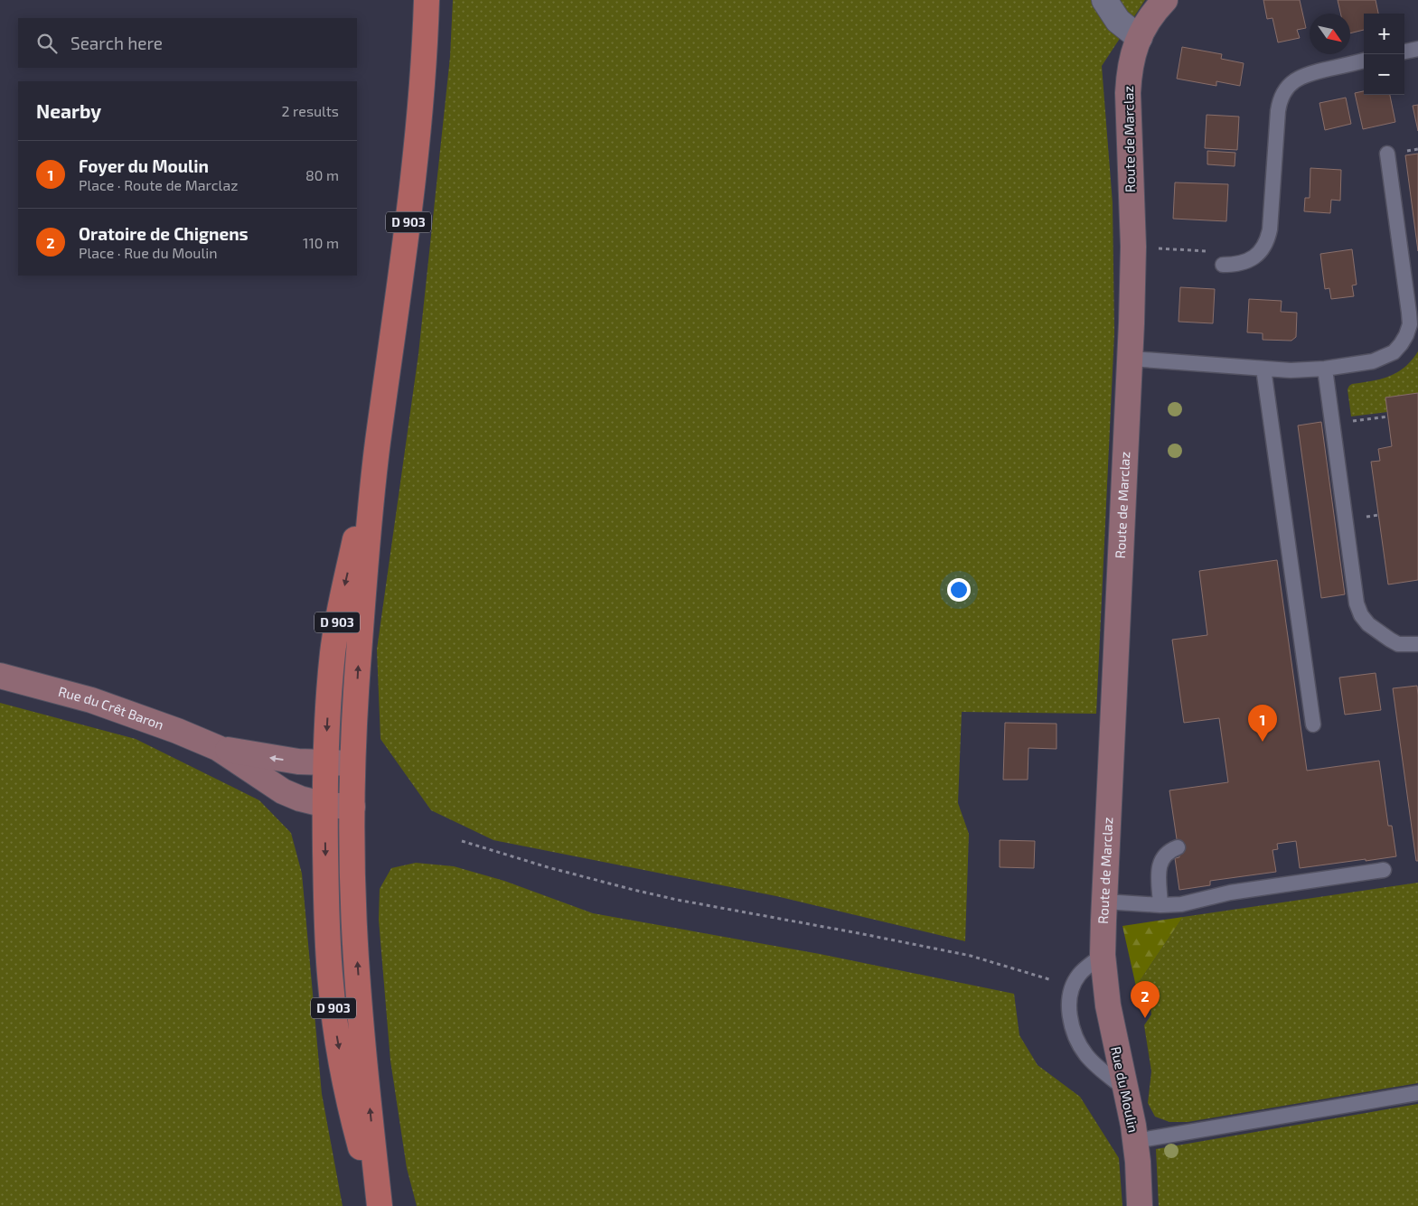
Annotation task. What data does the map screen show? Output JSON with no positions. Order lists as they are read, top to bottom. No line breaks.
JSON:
{"streets":{"main road":["D 903"],"street":["Route de Marclaz","Rue du Crêt Baron","Rue du Moulin"]},"crossings":[["Route de Marclaz","Rue du Moulin"],["D 903","Rue du Crêt Baron"]],"north":"bottom right","page":{"map_buttons":["+","−"],"search":"Search here","heading":["Nearby","2 results"],"list":[{"mark":"1","name":"Foyer du Moulin","note":"Place · Route de Marclaz","value":"80 m"},{"mark":"2","name":"Oratoire de Chignens","note":"Place · Rue du Moulin","value":"110 m"}],"pins":["1","2"]}}
